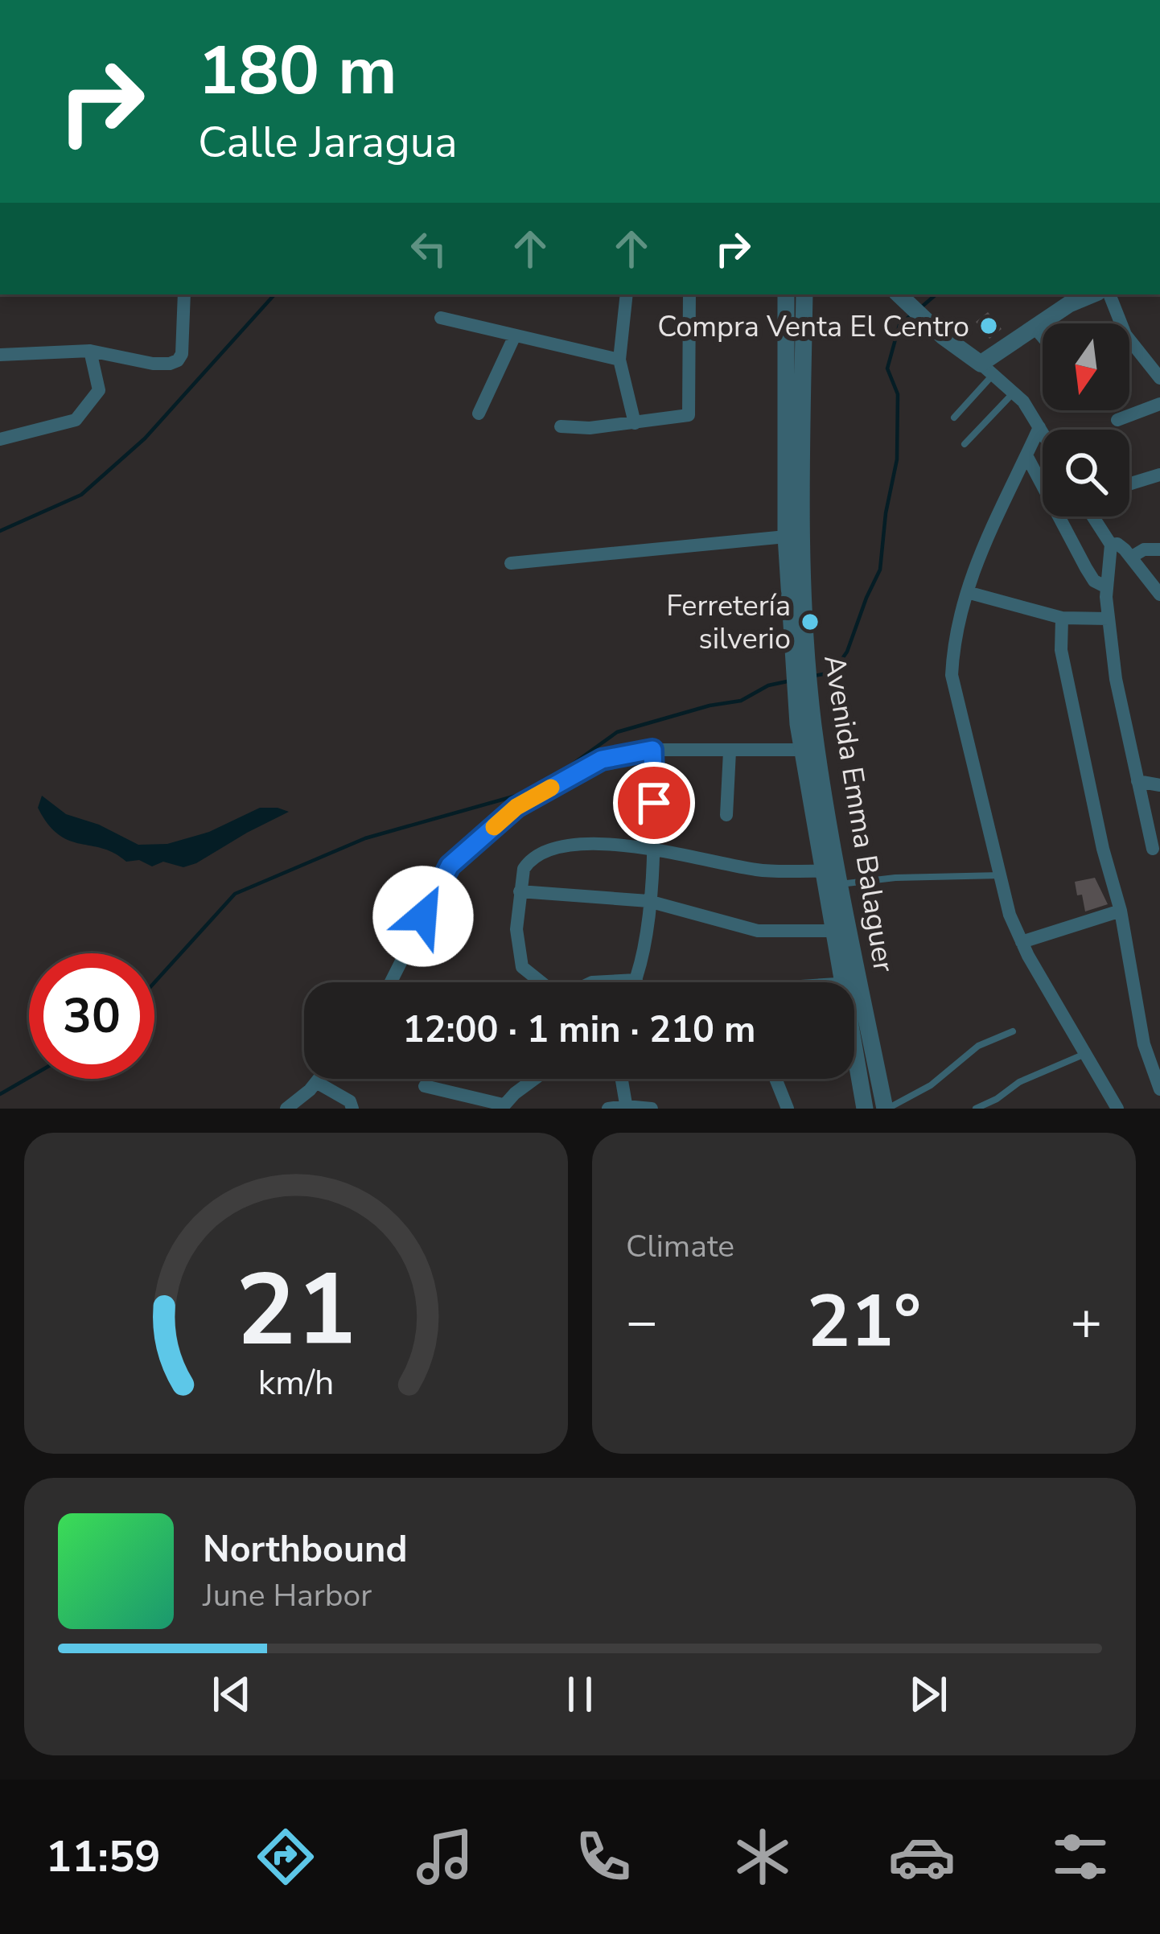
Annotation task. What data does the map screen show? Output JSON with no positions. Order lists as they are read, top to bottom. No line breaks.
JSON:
{"streets":{"street":["Avenida Emma Balaguer"]},"places":["Compra Venta El Centro","Ferretería silverio"],"north":"bottom","page":{"turn":["180 m","Calle Jaragua"],"limit":"30","trip":"12:00 · 1 min · 210 m","tile":"Climate","heat":["−","21°","+"],"song":["Northbound","June Harbor"],"tabs":"11:59","gauge":["21","km/h"]}}
